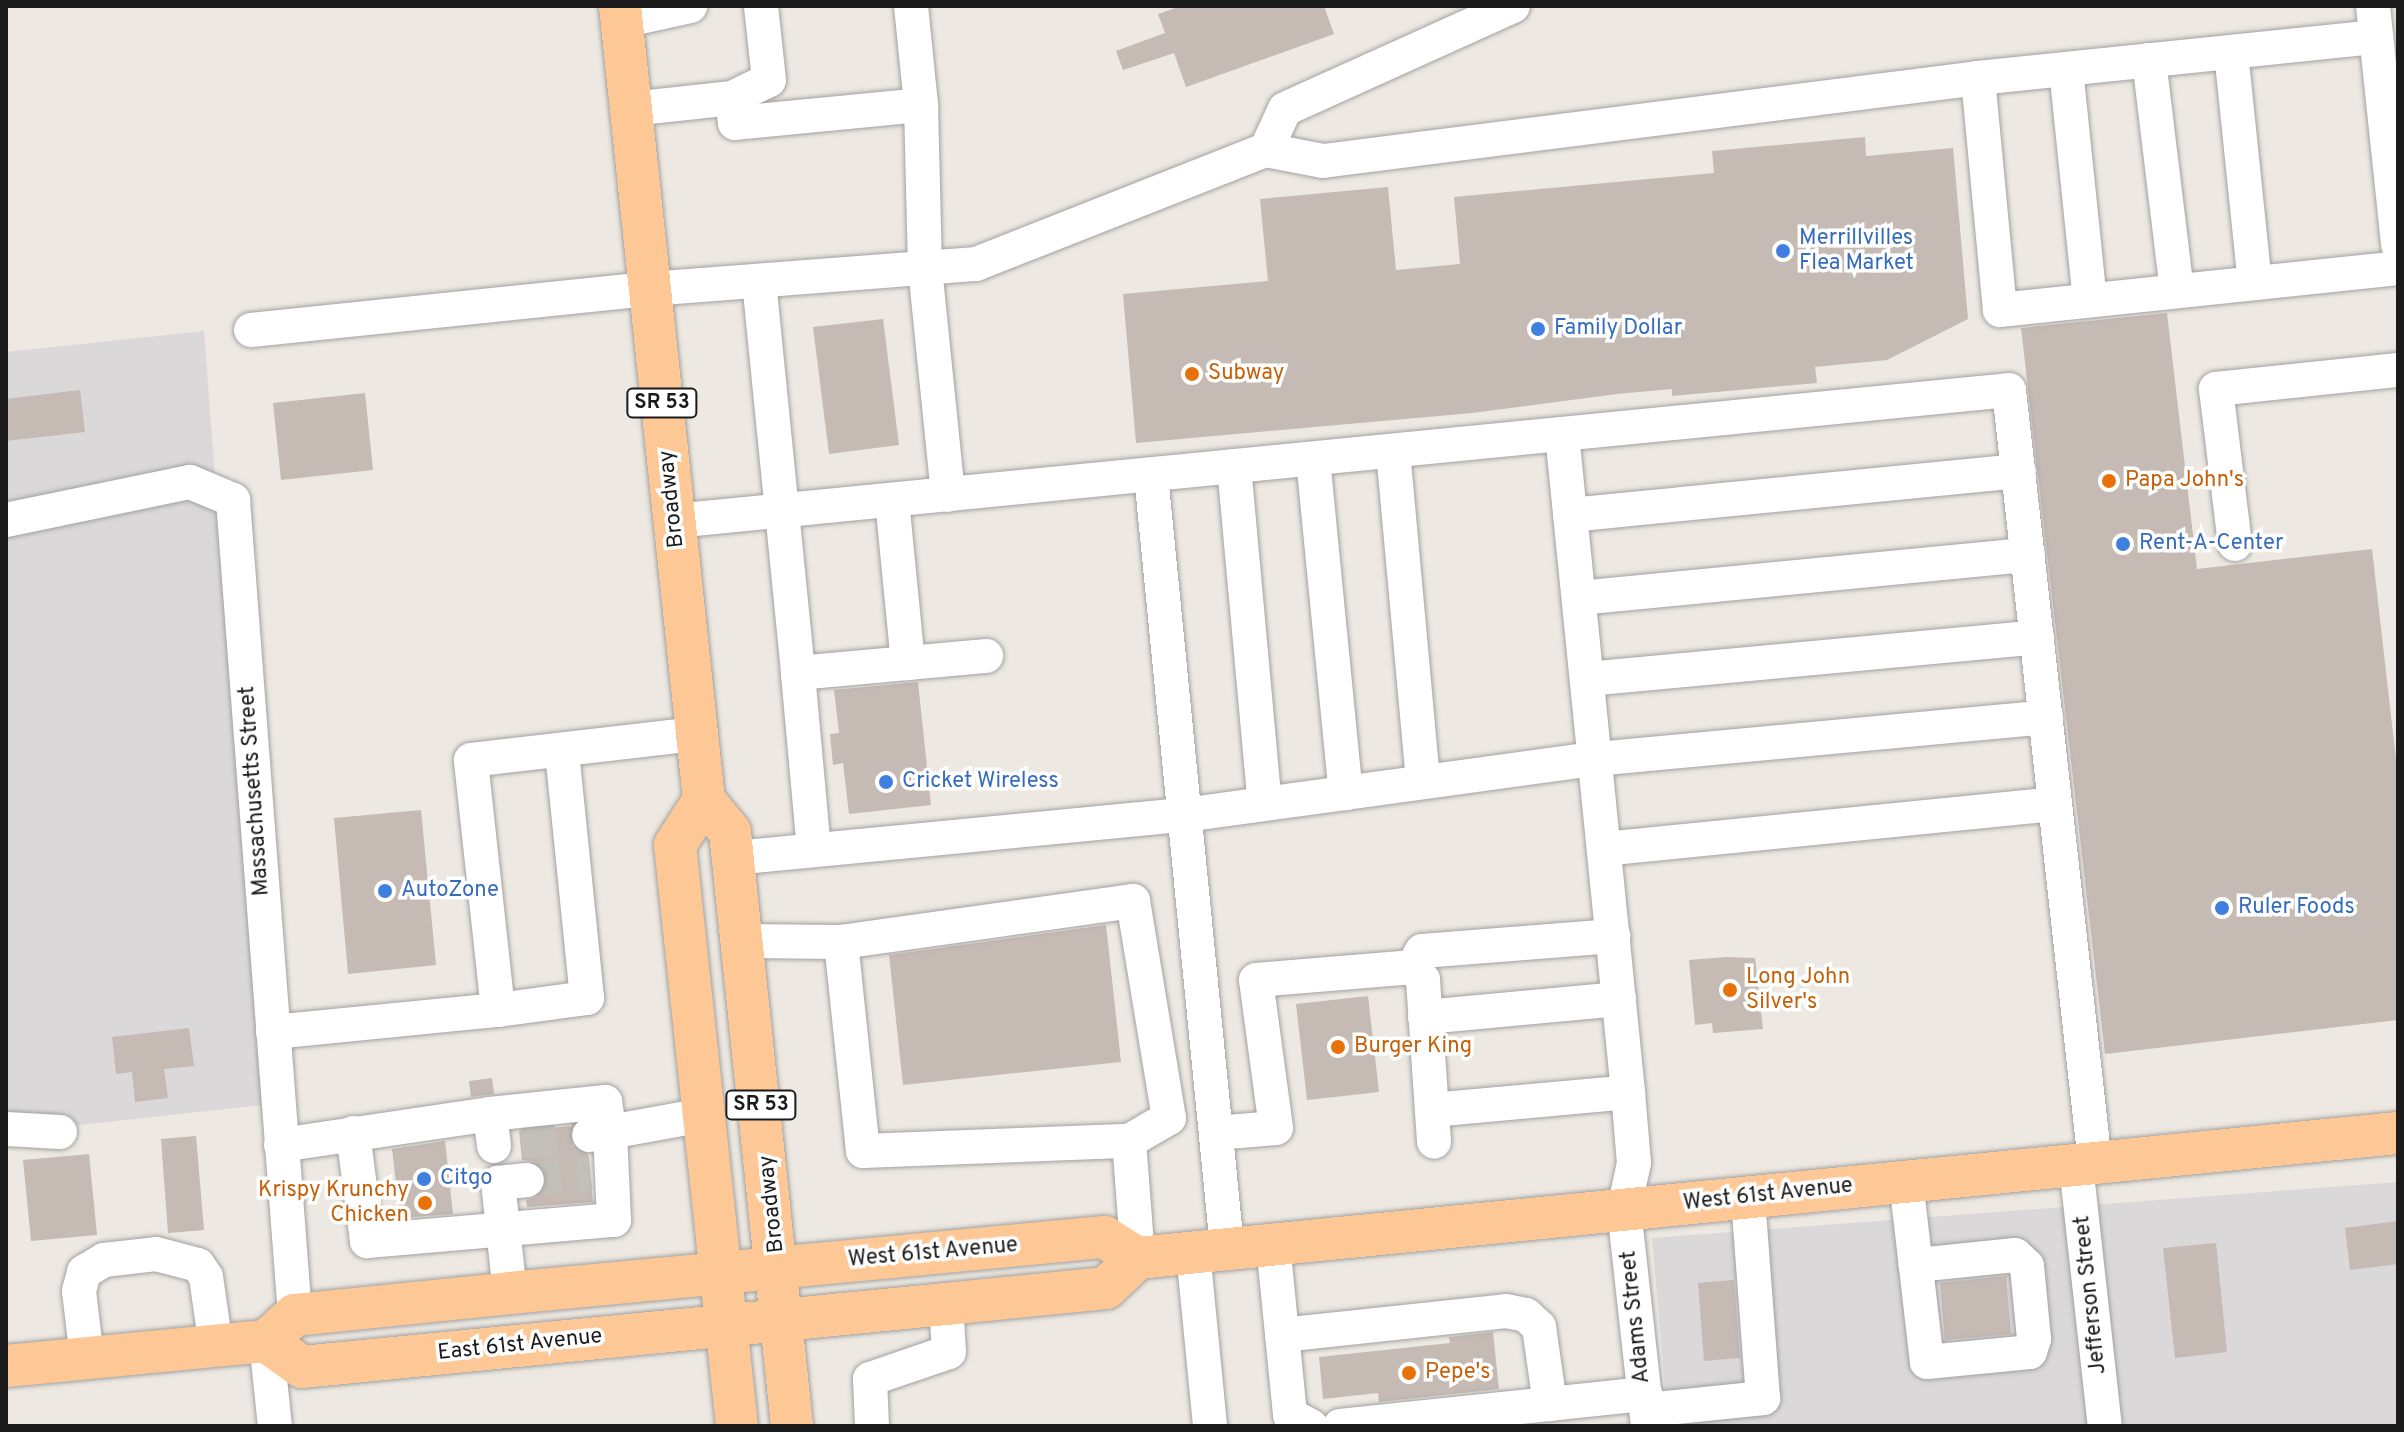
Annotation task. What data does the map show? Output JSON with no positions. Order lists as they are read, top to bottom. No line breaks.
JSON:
{"streets":{"main road":["SR 53","Broadway","West 61st Avenue","East 61st Avenue"],"street":["Massachusetts Street","Jefferson Street","Adams Street"]},"crossings":[["SR 53","Broadway"],["SR 53","West 61st Avenue"],["SR 53","East 61st Avenue"],["Broadway","West 61st Avenue"],["Broadway","East 61st Avenue"],["Massachusetts Street","East 61st Avenue"],["West 61st Avenue","Jefferson Street"],["West 61st Avenue","Adams Street"],["Jefferson Street","Adams Street"]],"places":["Merrillvilles Flea Market","Family Dollar","Subway","Papa John's","Rent-A-Center","Cricket Wireless","AutoZone","Ruler Foods","Long John Silver's","Burger King","Citgo","Krispy Krunchy Chicken","Pepe's"]}
